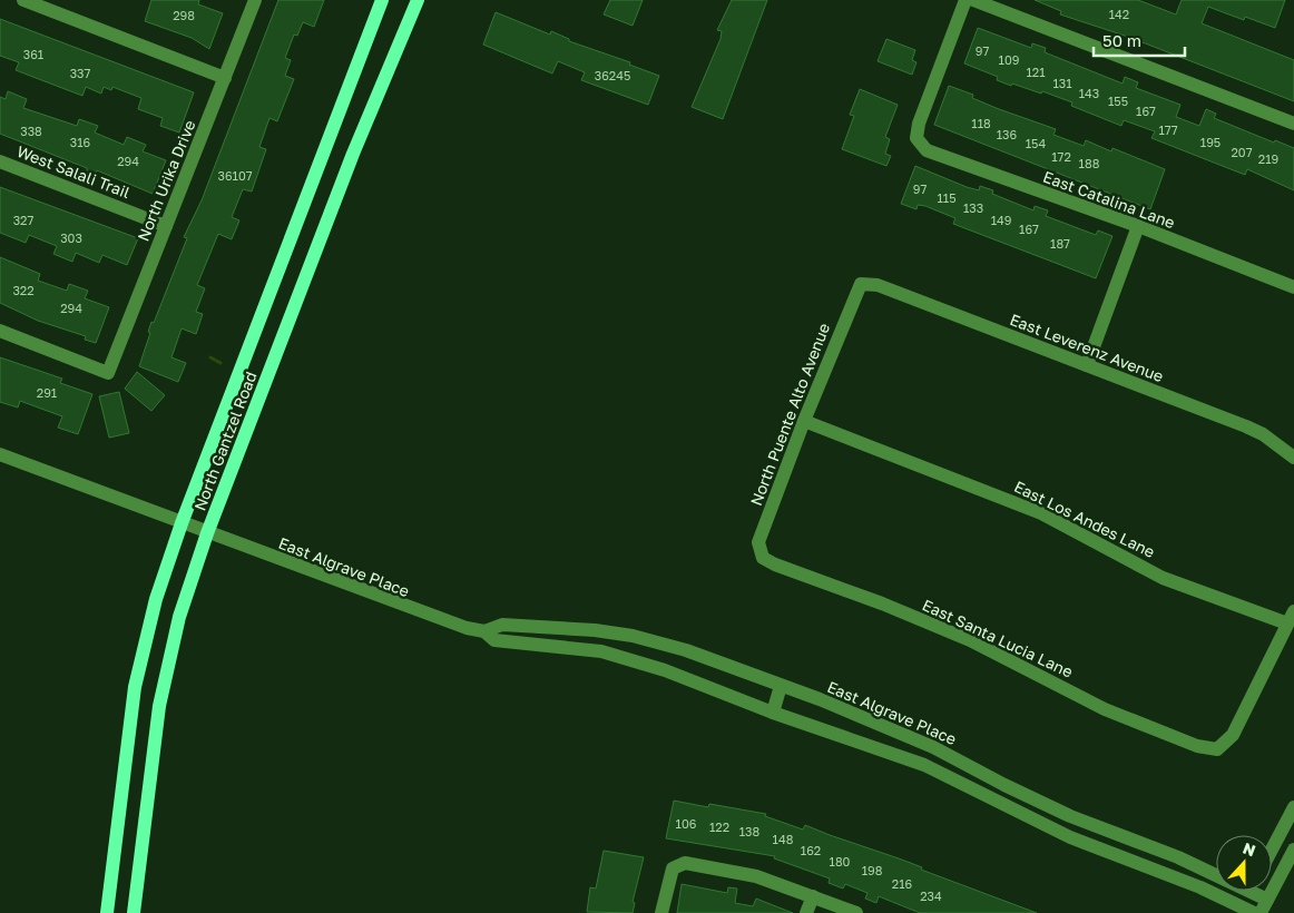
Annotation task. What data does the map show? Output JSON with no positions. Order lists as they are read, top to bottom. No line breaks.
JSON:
{"streets":{"main road":["North Gantzel Road"],"street":["West Salali Trail","North Urika Drive","East Catalina Lane","East Leverenz Avenue","North Puente Alto Avenue","East Los Andes Lane","East Algrave Place","East Santa Lucia Lane"]},"crossings":[["West Salali Trail","North Urika Drive"],["East Leverenz Avenue","North Puente Alto Avenue"],["North Puente Alto Avenue","East Los Andes Lane"],["North Puente Alto Avenue","East Santa Lucia Lane"],["North Gantzel Road","East Algrave Place"],["East Los Andes Lane","East Santa Lucia Lane"]],"house_numbers":["142","298","97","361","109","121","337","36245","131","143","155","167","118","177","338","136","316","195","154","207","172","219","294","188","36107","97","115","133","327","149","167","303","187","322","294","291","106","122","138","148","162","180","198","216","234"],"scale_bar":"50 m","north":"top"}
